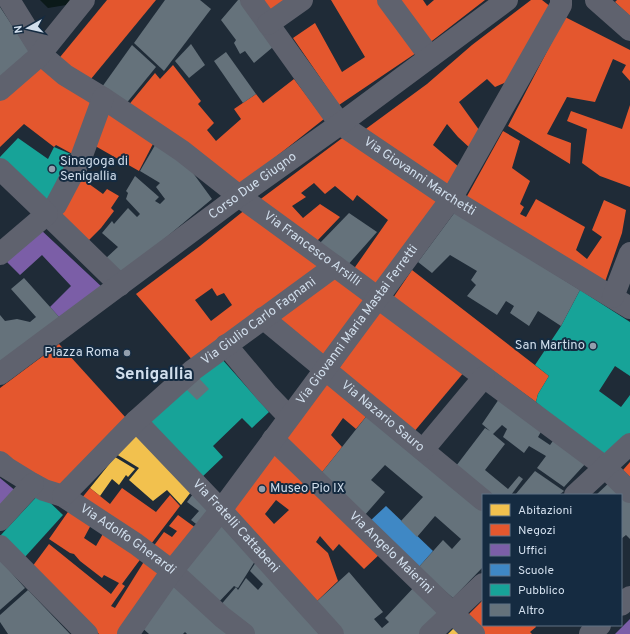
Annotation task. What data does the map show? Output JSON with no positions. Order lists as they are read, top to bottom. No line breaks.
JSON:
{"streets":{"street":["Via Giovanni Marchetti","Corso Due Giugno","Via Francesco Arsilli","Via Giulio Carlo Fagnani","Via Giovanni Maria Mastai Ferretti","Via Nazario Sauro","Via Fratelli Cattabeni","Via Adolfo Gherardi","Via Angelo Maierini"]},"crossings":[["Via Giovanni Marchetti","Corso Due Giugno"],["Via Giovanni Marchetti","Via Giovanni Maria Mastai Ferretti"],["Corso Due Giugno","Via Francesco Arsilli"],["Via Francesco Arsilli","Via Giulio Carlo Fagnani"],["Via Francesco Arsilli","Via Giovanni Maria Mastai Ferretti"],["Via Giulio Carlo Fagnani","Via Nazario Sauro"],["Via Giulio Carlo Fagnani","Via Fratelli Cattabeni"],["Via Giulio Carlo Fagnani","Via Adolfo Gherardi"],["Via Giovanni Maria Mastai Ferretti","Via Nazario Sauro"],["Via Giovanni Maria Mastai Ferretti","Via Fratelli Cattabeni"],["Via Giovanni Maria Mastai Ferretti","Via Adolfo Gherardi"],["Via Giovanni Maria Mastai Ferretti","Via Angelo Maierini"]],"districts":["Senigallia"],"places":["Sinagoga di Senigallia","San Martino","Piazza Roma","Museo Pio IX"],"legend":["Abitazioni","Negozi","Uffici","Scuole","Pubblico","Altro"],"north":"left"}
